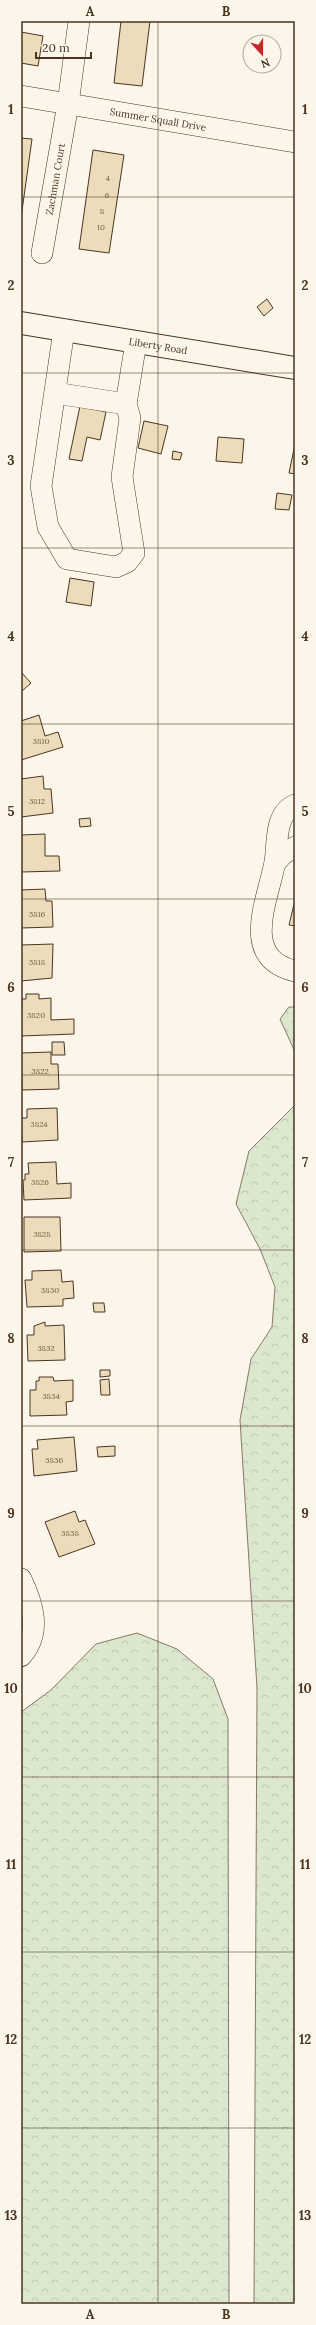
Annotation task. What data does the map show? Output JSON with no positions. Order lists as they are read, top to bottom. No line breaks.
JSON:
{"streets":{"main road":["Liberty Road"],"street":["Summer Squall Drive","Zachman Court"]},"crossings":[["Summer Squall Drive","Zachman Court"]],"house_numbers":["4","6","8","10","3810","3812","3816","3818","3820","3822","3824","3826","3828","3830","3832","3834","3836","3838"],"scale_bar":"20 m","north":"bottom","grid":{"columns":["A","B"],"rows":["1","2","3","4","5","6","7","8","9","10","11","12","13"]}}
